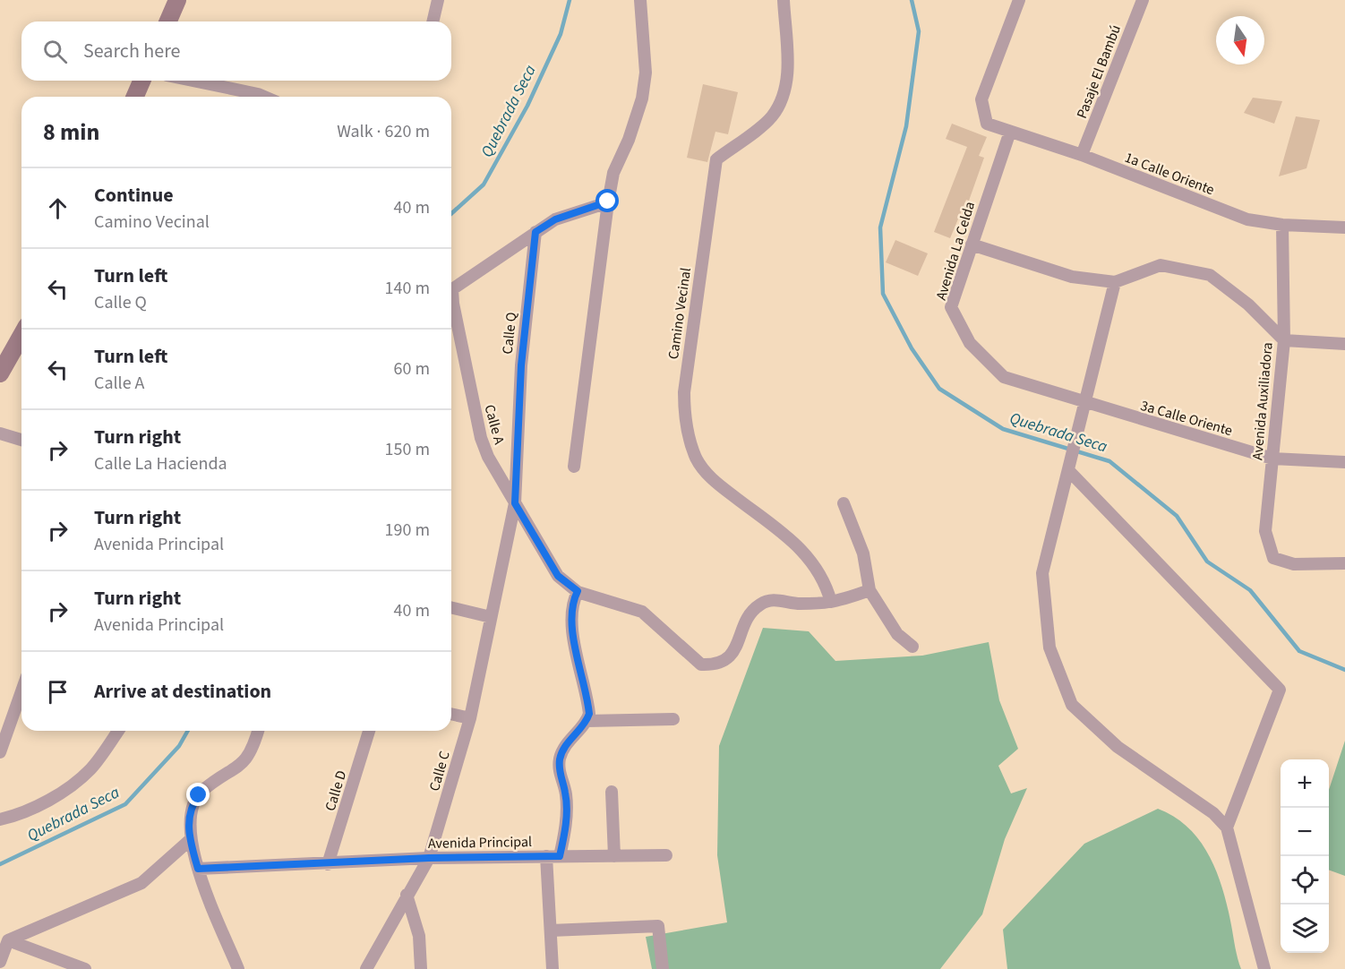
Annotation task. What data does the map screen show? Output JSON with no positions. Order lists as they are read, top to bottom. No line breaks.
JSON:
{"streets":{"street":["Pasaje El Bambú","1a Calle Oriente","Avenida La Celda","Camino Vecinal","Calle Q","Avenida Auxiliadora","3a Calle Oriente","Calle A","Calle C","Calle D","Avenida Principal"]},"crossings":[["Pasaje El Bambú","1a Calle Oriente"],["1a Calle Oriente","Avenida La Celda"],["1a Calle Oriente","Avenida Auxiliadora"],["Avenida La Celda","3a Calle Oriente"],["Calle Q","Calle A"],["Calle Q","Calle C"],["Avenida Auxiliadora","3a Calle Oriente"],["Calle A","Calle C"],["Calle C","Avenida Principal"],["Calle D","Avenida Principal"]],"water":["Quebrada Seca"],"north":"bottom","page":{"search":"Search here","heading":["8 min","Walk · 620 m"],"list":[["Continue","Camino Vecinal","40 m"],["Turn left","Calle Q","140 m"],["Turn left","Calle A","60 m"],["Turn right","Calle La Hacienda","150 m"],["Turn right","Avenida Principal","190 m"],["Turn right","Avenida Principal","40 m"],"Arrive at destination"],"map_buttons":["+","−"]}}
